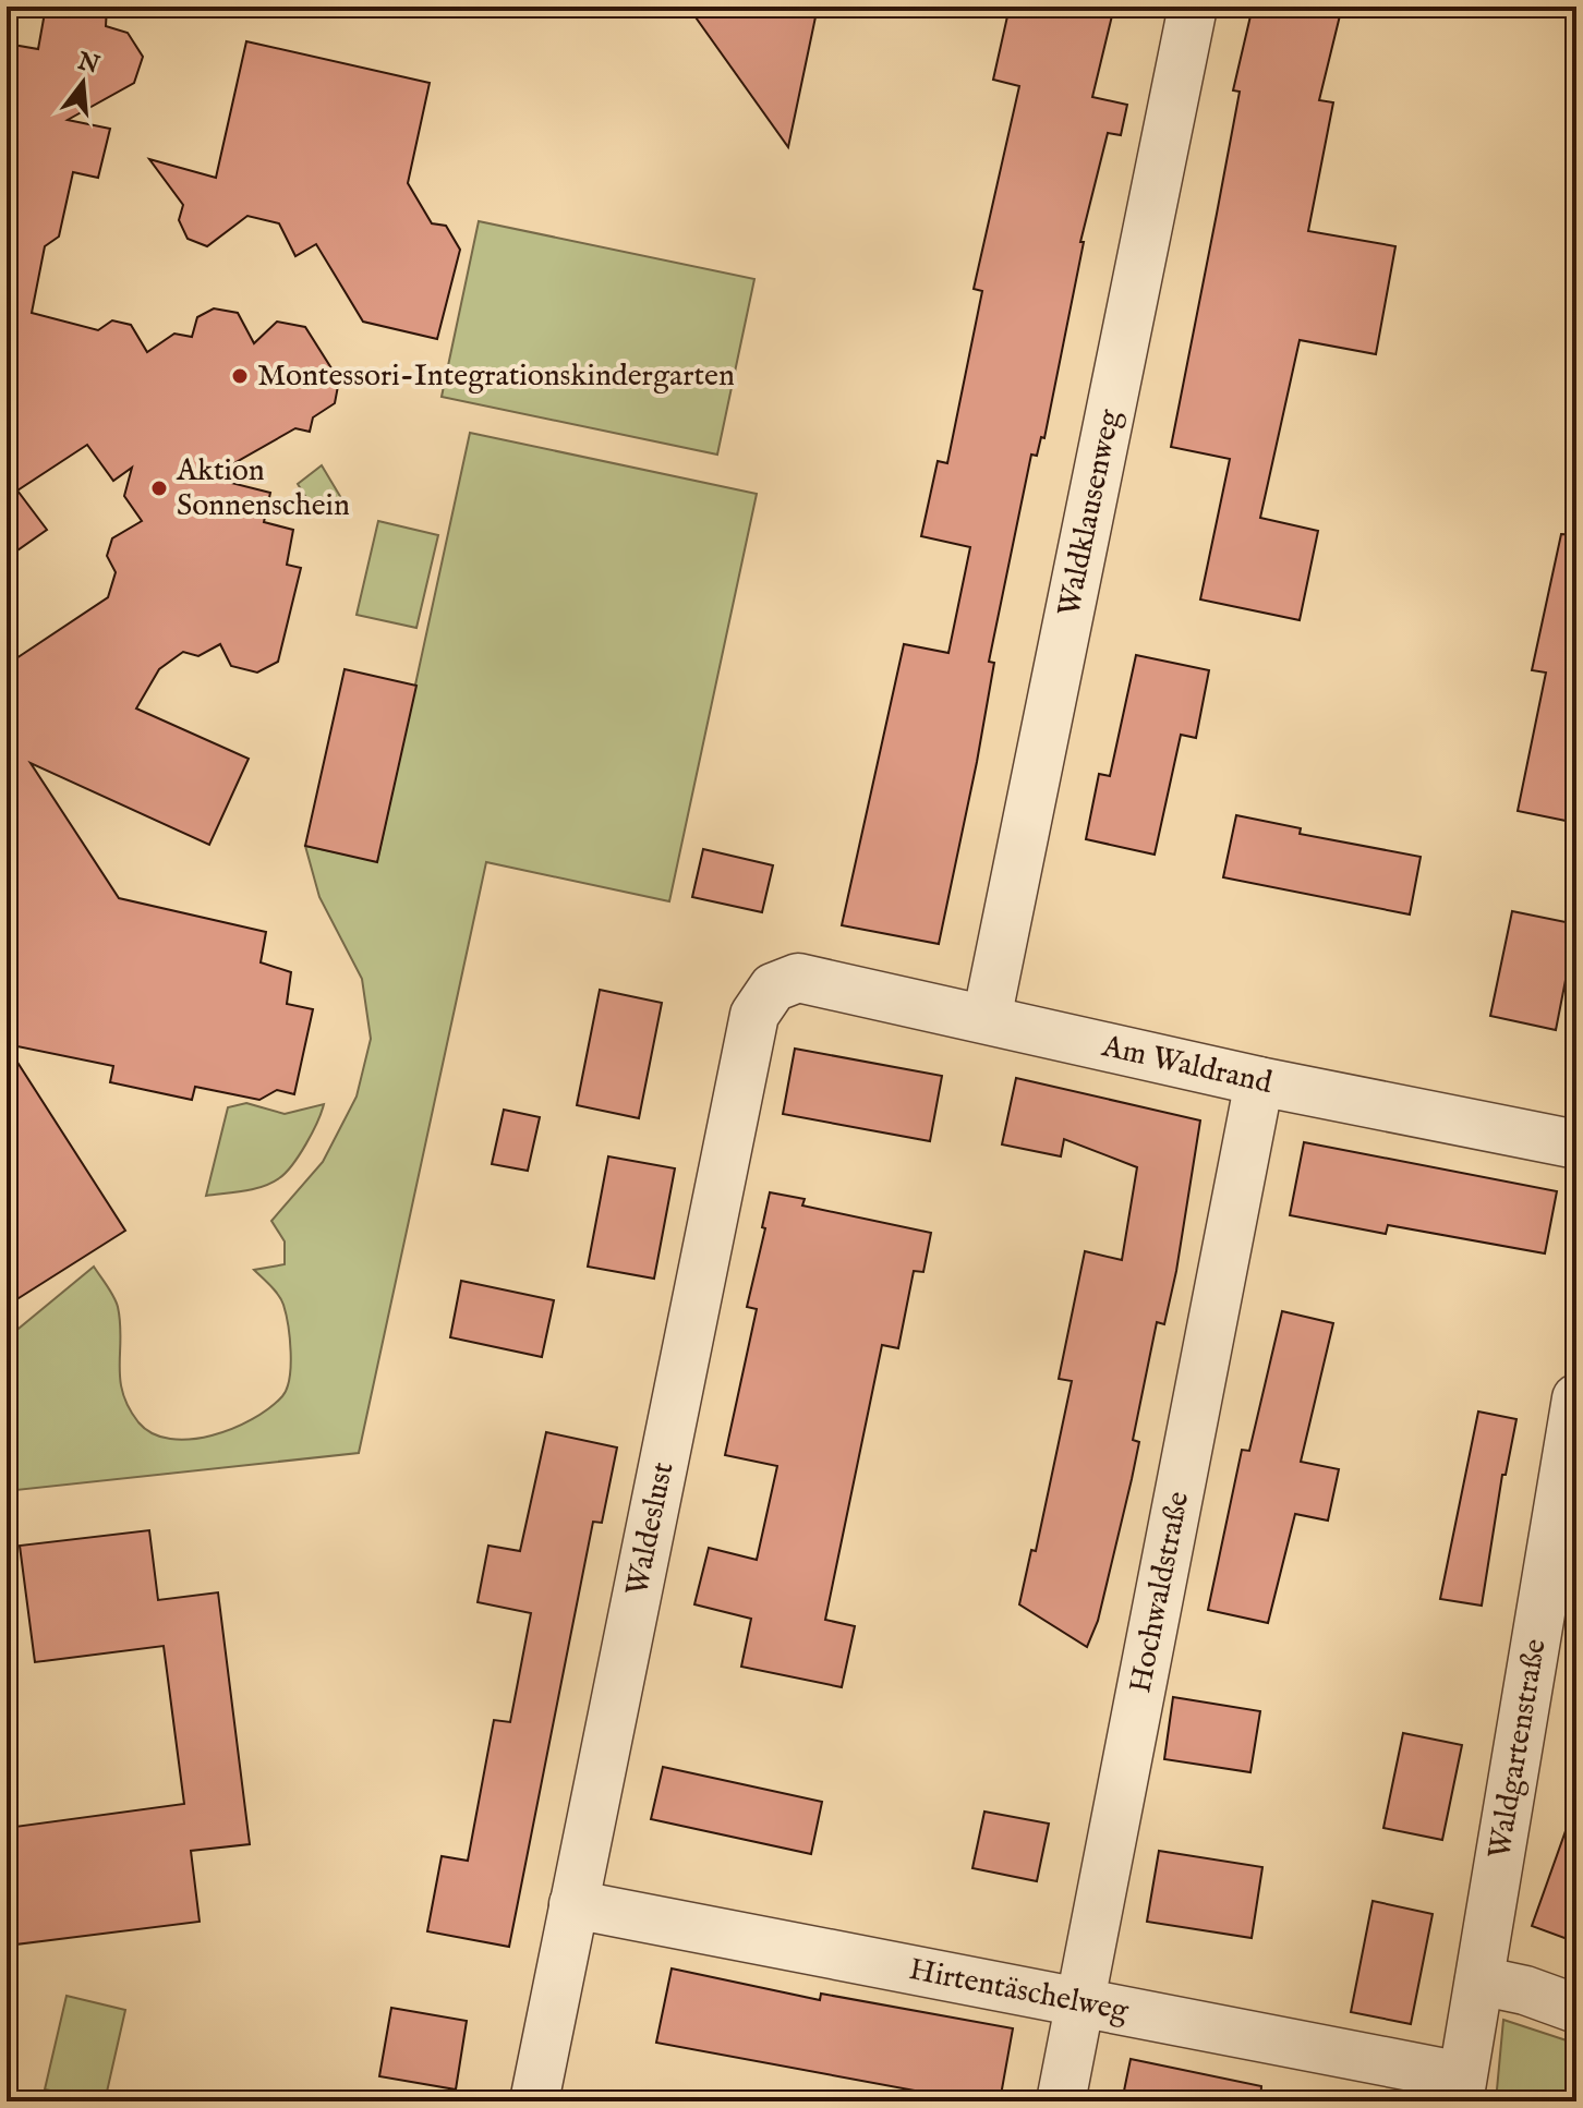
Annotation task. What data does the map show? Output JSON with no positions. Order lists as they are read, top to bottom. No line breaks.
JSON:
{"streets":{"street":["Waldklausenweg","Am Waldrand","Waldeslust","Hochwaldstraße","Waldgartenstraße","Hirtentäschelweg"]},"crossings":[["Waldklausenweg","Am Waldrand"],["Am Waldrand","Waldeslust"],["Am Waldrand","Hochwaldstraße"],["Waldeslust","Hirtentäschelweg"],["Hochwaldstraße","Hirtentäschelweg"],["Waldgartenstraße","Hirtentäschelweg"]],"places":["Montessori-Integrationskindergarten","Aktion Sonnenschein"],"north":"top"}
